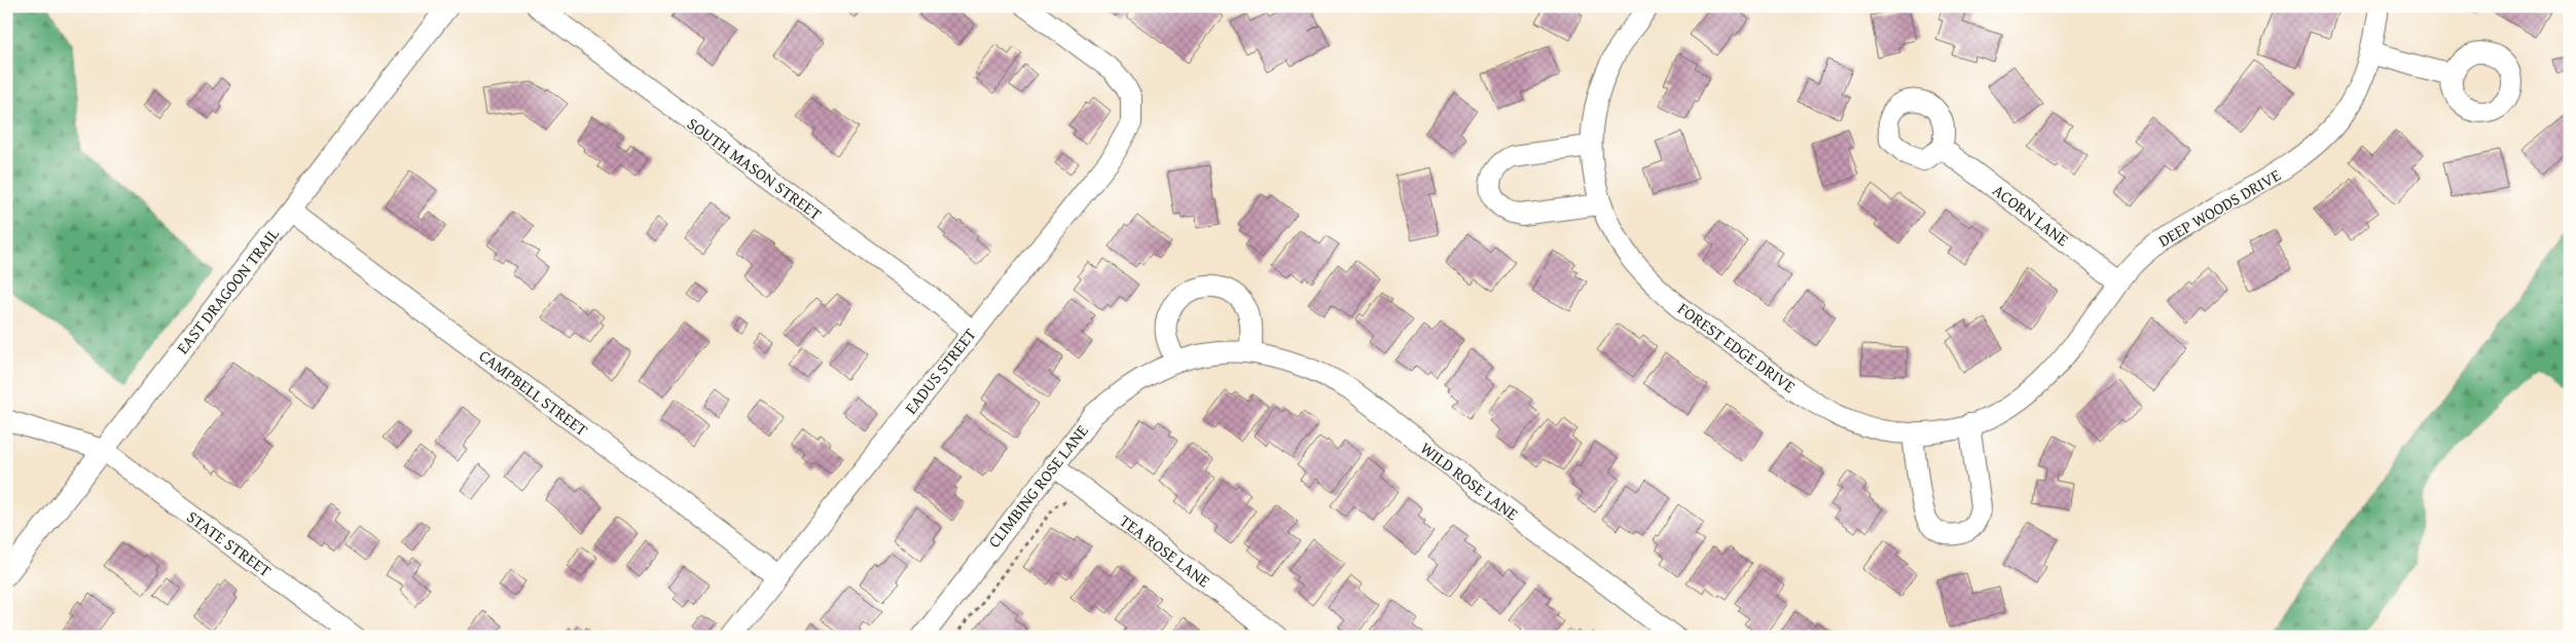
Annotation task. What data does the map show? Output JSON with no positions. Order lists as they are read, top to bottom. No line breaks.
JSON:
{"streets":{"street":["SOUTH MASON STREET","DEEP WOODS DRIVE","ACORN LANE","EAST DRAGOON TRAIL","FOREST EDGE DRIVE","EADUS STREET","CAMPBELL STREET","WILD ROSE LANE","CLIMBING ROSE LANE","STATE STREET","TEA ROSE LANE"]},"crossings":[["SOUTH MASON STREET","EADUS STREET"],["DEEP WOODS DRIVE","ACORN LANE"],["DEEP WOODS DRIVE","FOREST EDGE DRIVE"],["EAST DRAGOON TRAIL","CAMPBELL STREET"],["EAST DRAGOON TRAIL","STATE STREET"],["EADUS STREET","CAMPBELL STREET"],["WILD ROSE LANE","CLIMBING ROSE LANE"],["CLIMBING ROSE LANE","TEA ROSE LANE"]]}
